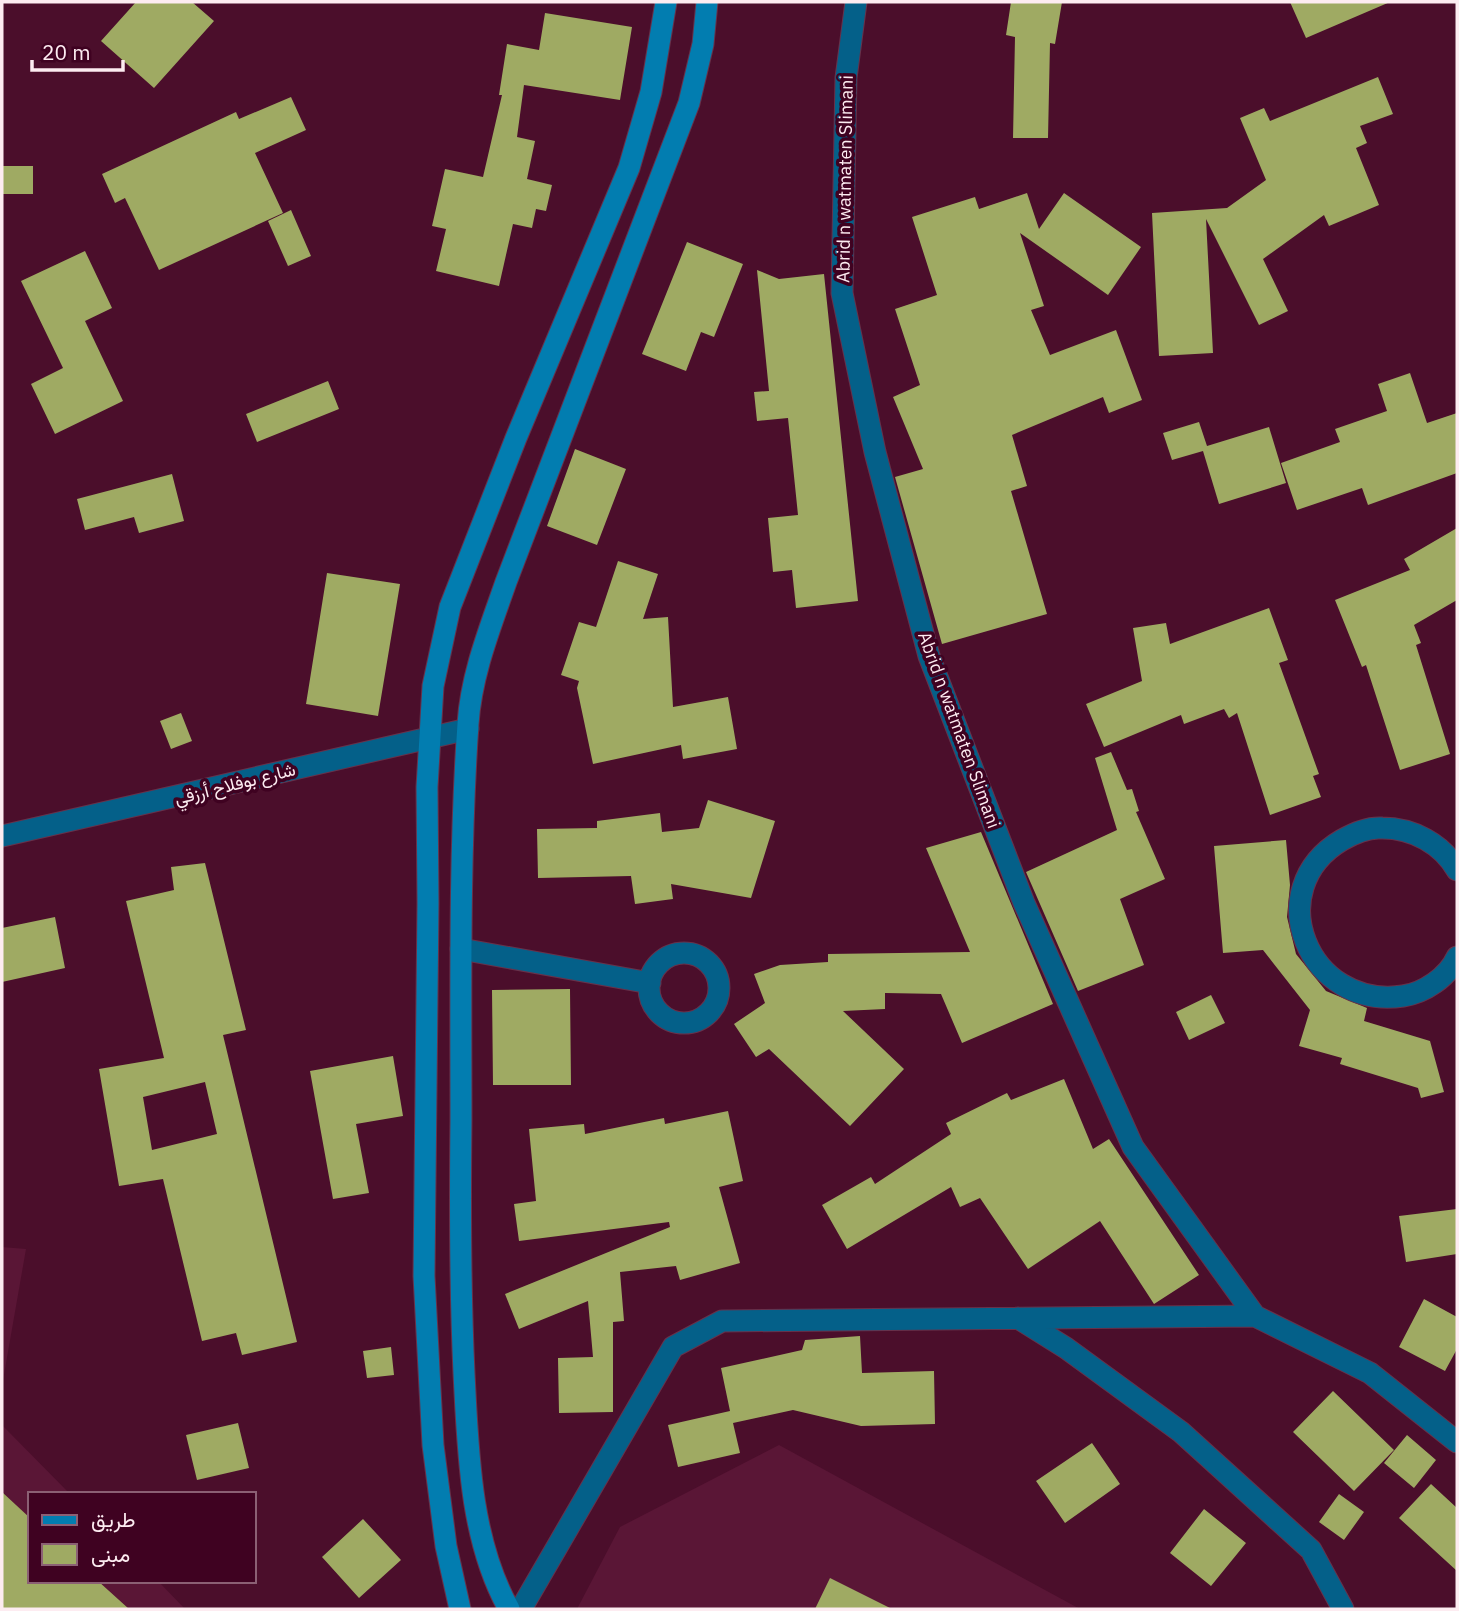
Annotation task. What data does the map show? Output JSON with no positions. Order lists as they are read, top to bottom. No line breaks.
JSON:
{"streets":{"street":["Abrid n watmaten Slimani","شارع بوفلاح أرزقي"]},"legend":["طريق","مبنى"],"scale_bar":"20 m"}
